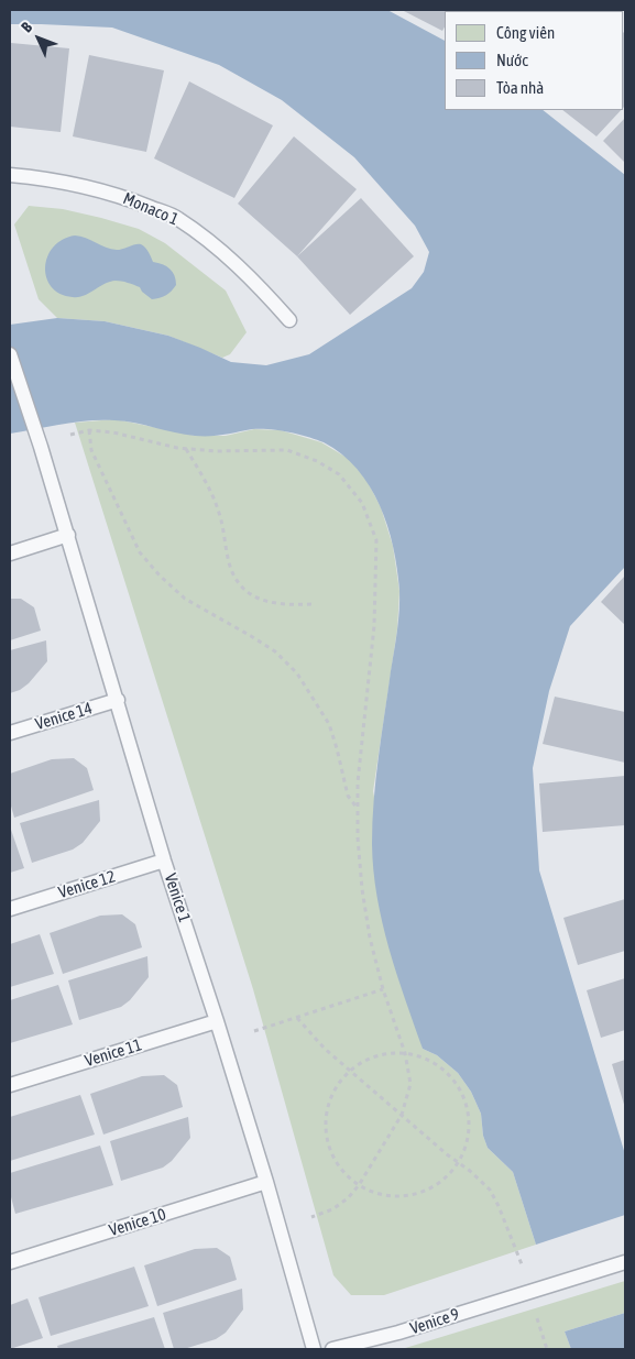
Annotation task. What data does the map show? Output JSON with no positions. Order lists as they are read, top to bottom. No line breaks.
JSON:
{"streets":{"lane":["Monaco 1","Venice 14","Venice 12","Venice 1","Venice 11","Venice 10","Venice 9"]},"crossings":[["Venice 14","Venice 1"],["Venice 12","Venice 1"],["Venice 1","Venice 11"],["Venice 1","Venice 10"]],"legend":["Công viên","Nước","Tòa nhà"],"north":"top left"}
